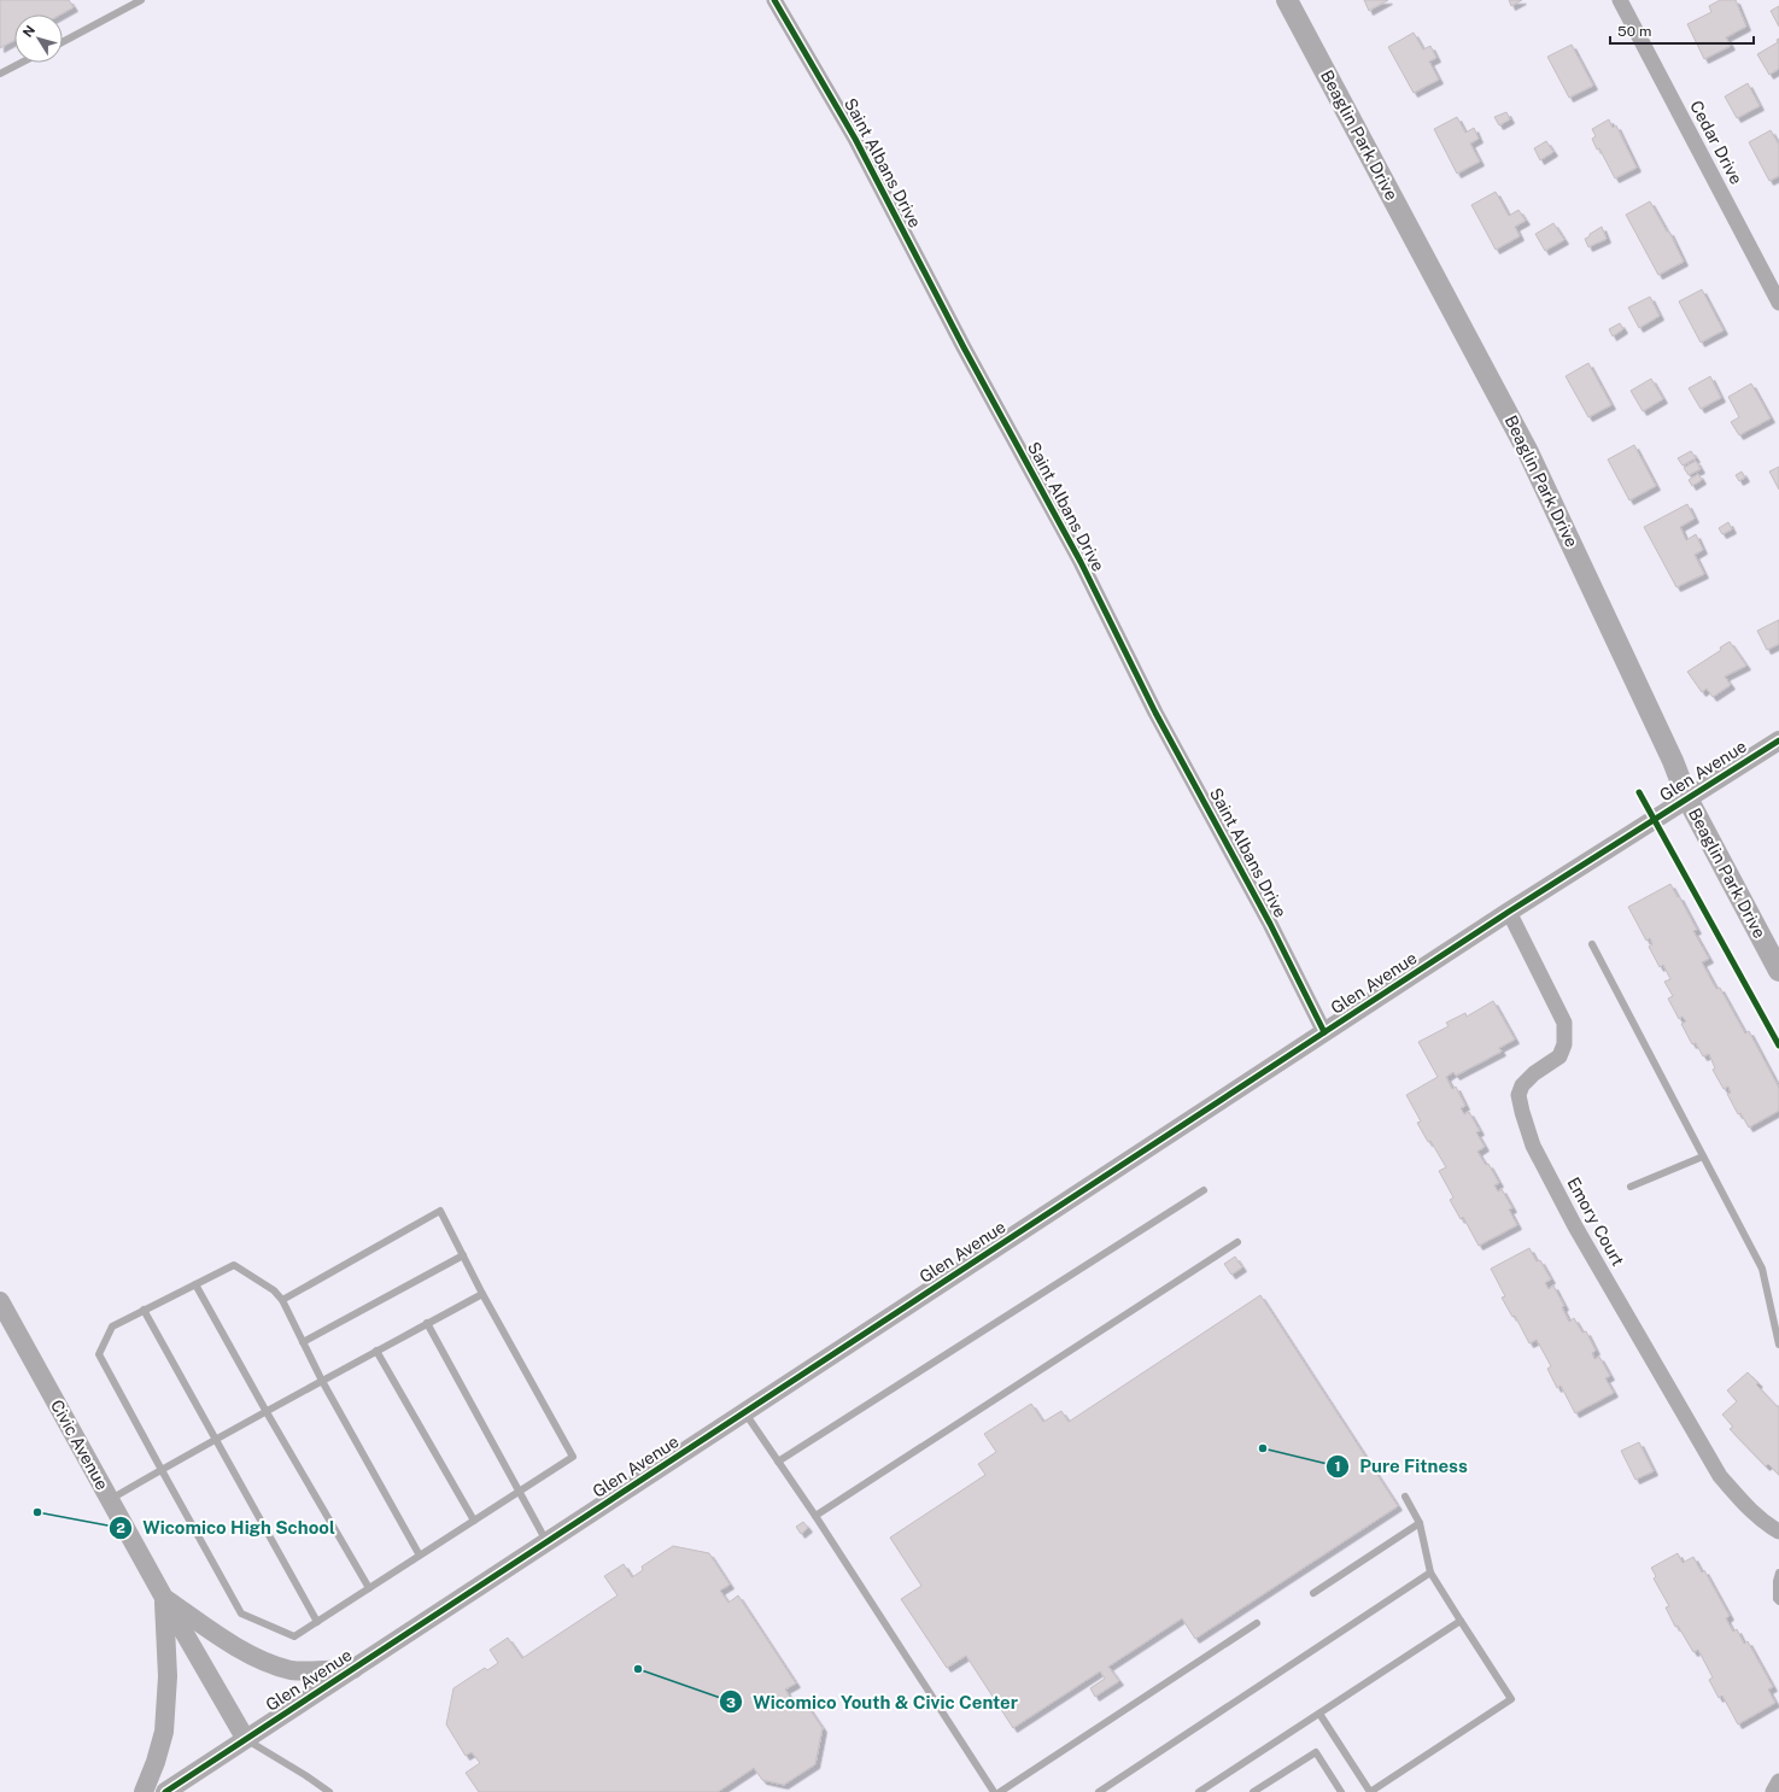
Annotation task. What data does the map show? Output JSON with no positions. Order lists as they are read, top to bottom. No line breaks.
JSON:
{"streets":{"main road":["Beaglin Park Drive"],"street":["Cedar Drive","Saint Albans Drive","Glen Avenue","Emory Court","Civic Avenue"]},"crossings":[["Beaglin Park Drive","Glen Avenue"],["Saint Albans Drive","Glen Avenue"],["Glen Avenue","Emory Court"],["Glen Avenue","Civic Avenue"]],"places":["Pure Fitness","Wicomico High School","Wicomico Youth & Civic Center"],"scale_bar":"50 m","north":"top left"}
